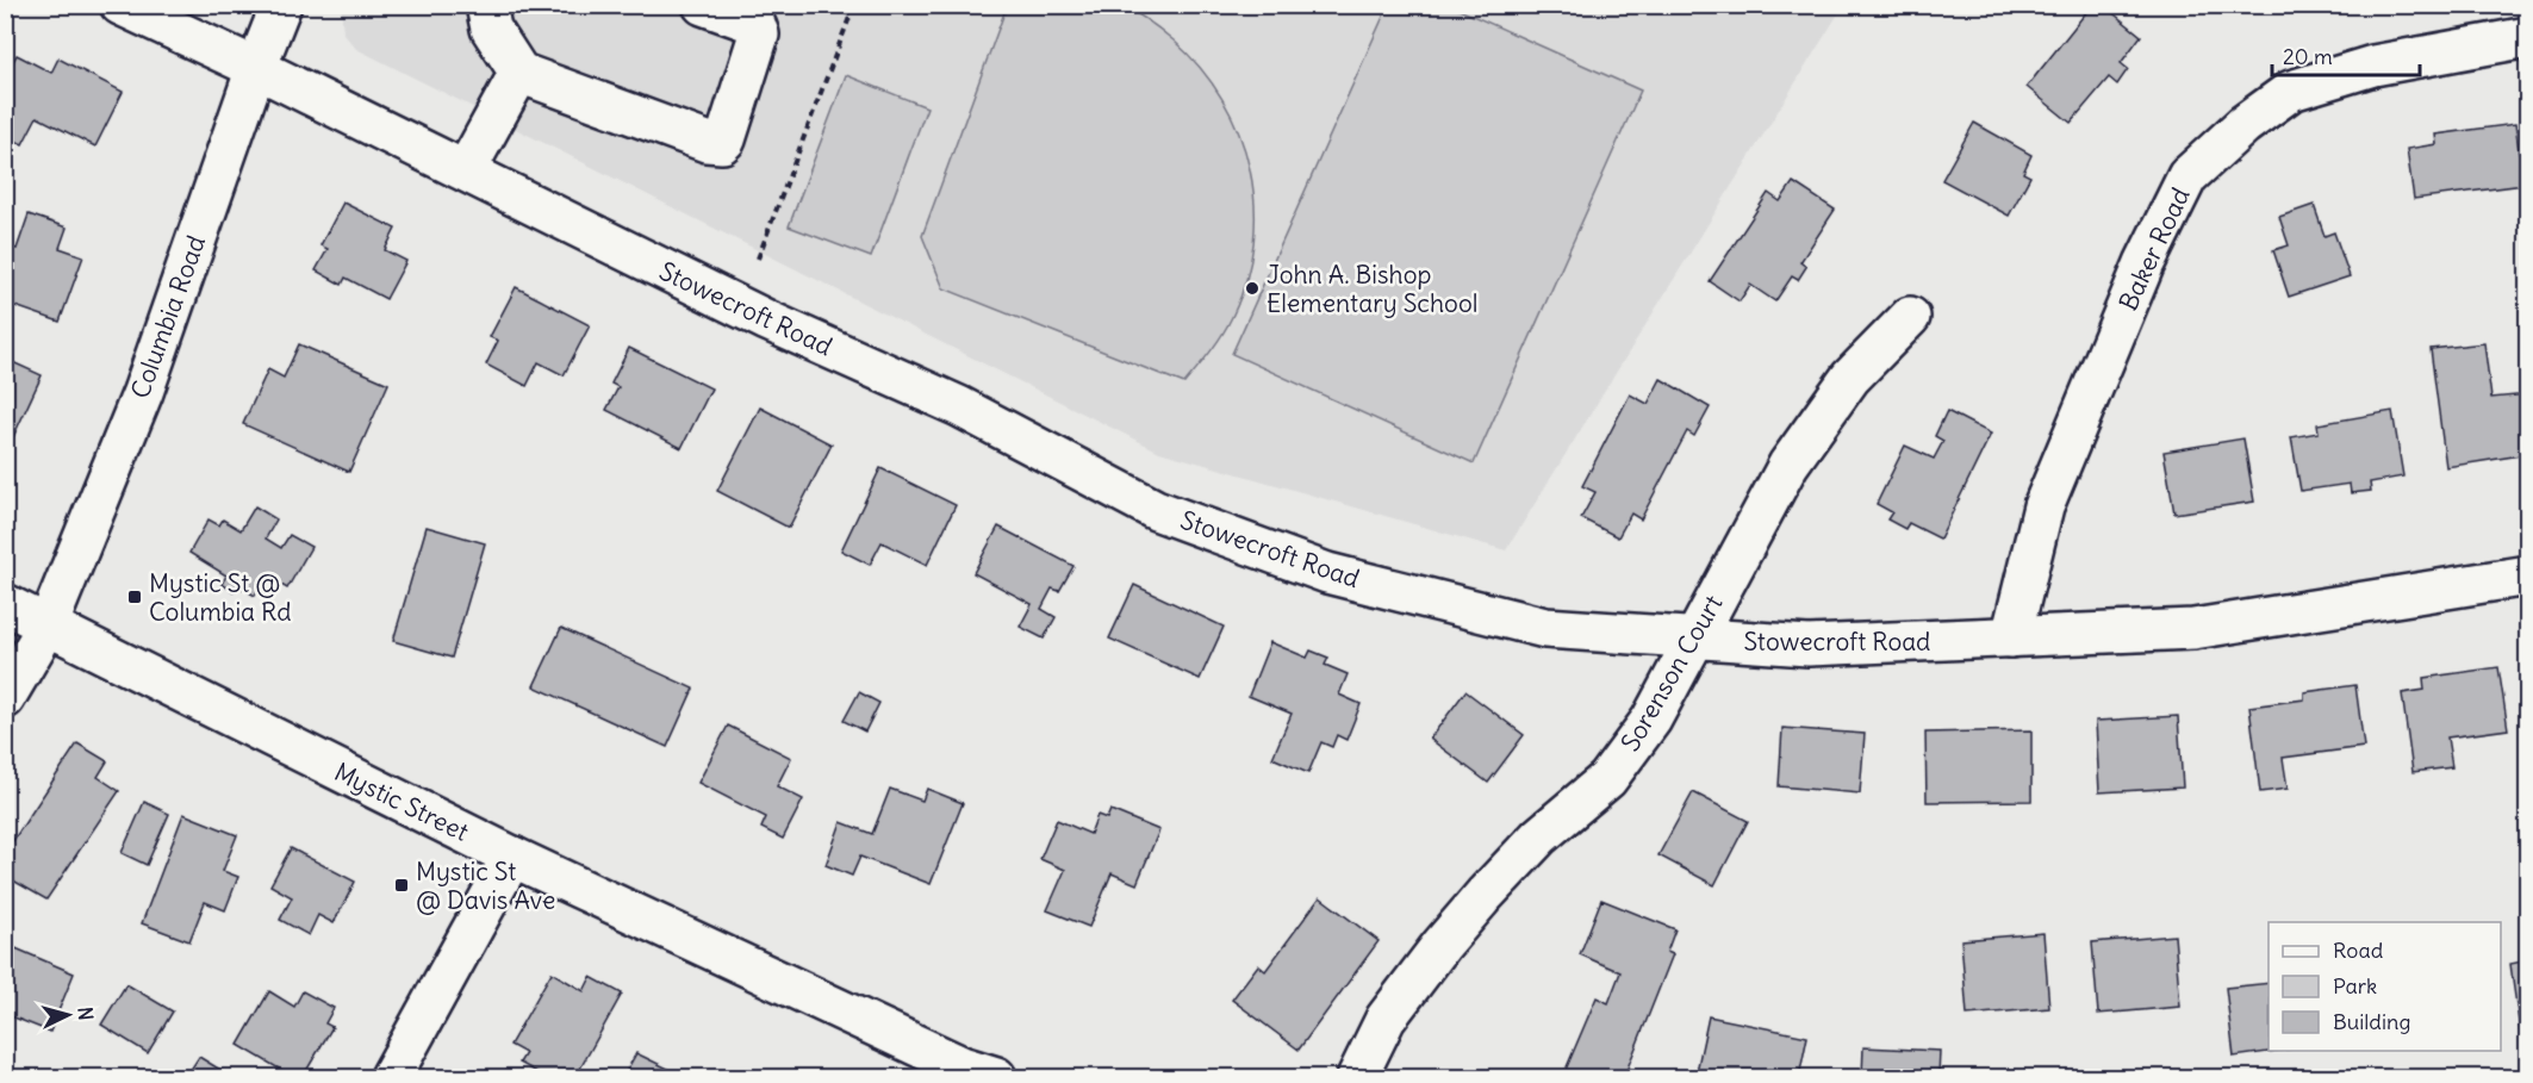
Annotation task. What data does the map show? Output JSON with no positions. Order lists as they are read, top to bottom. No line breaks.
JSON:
{"streets":{"main road":["Baker Road","Stowecroft Road","Columbia Road","Sorenson Court","Mystic Street"]},"crossings":[["Baker Road","Stowecroft Road"],["Stowecroft Road","Columbia Road"],["Stowecroft Road","Sorenson Court"],["Columbia Road","Mystic Street"]],"places":{"other":["John A. Bishop Elementary School"],"transit":["Mystic St @ Columbia Rd","Mystic St @ Davis Ave"]},"legend":["Road","Park","Building"],"scale_bar":"20 m","north":"right"}
